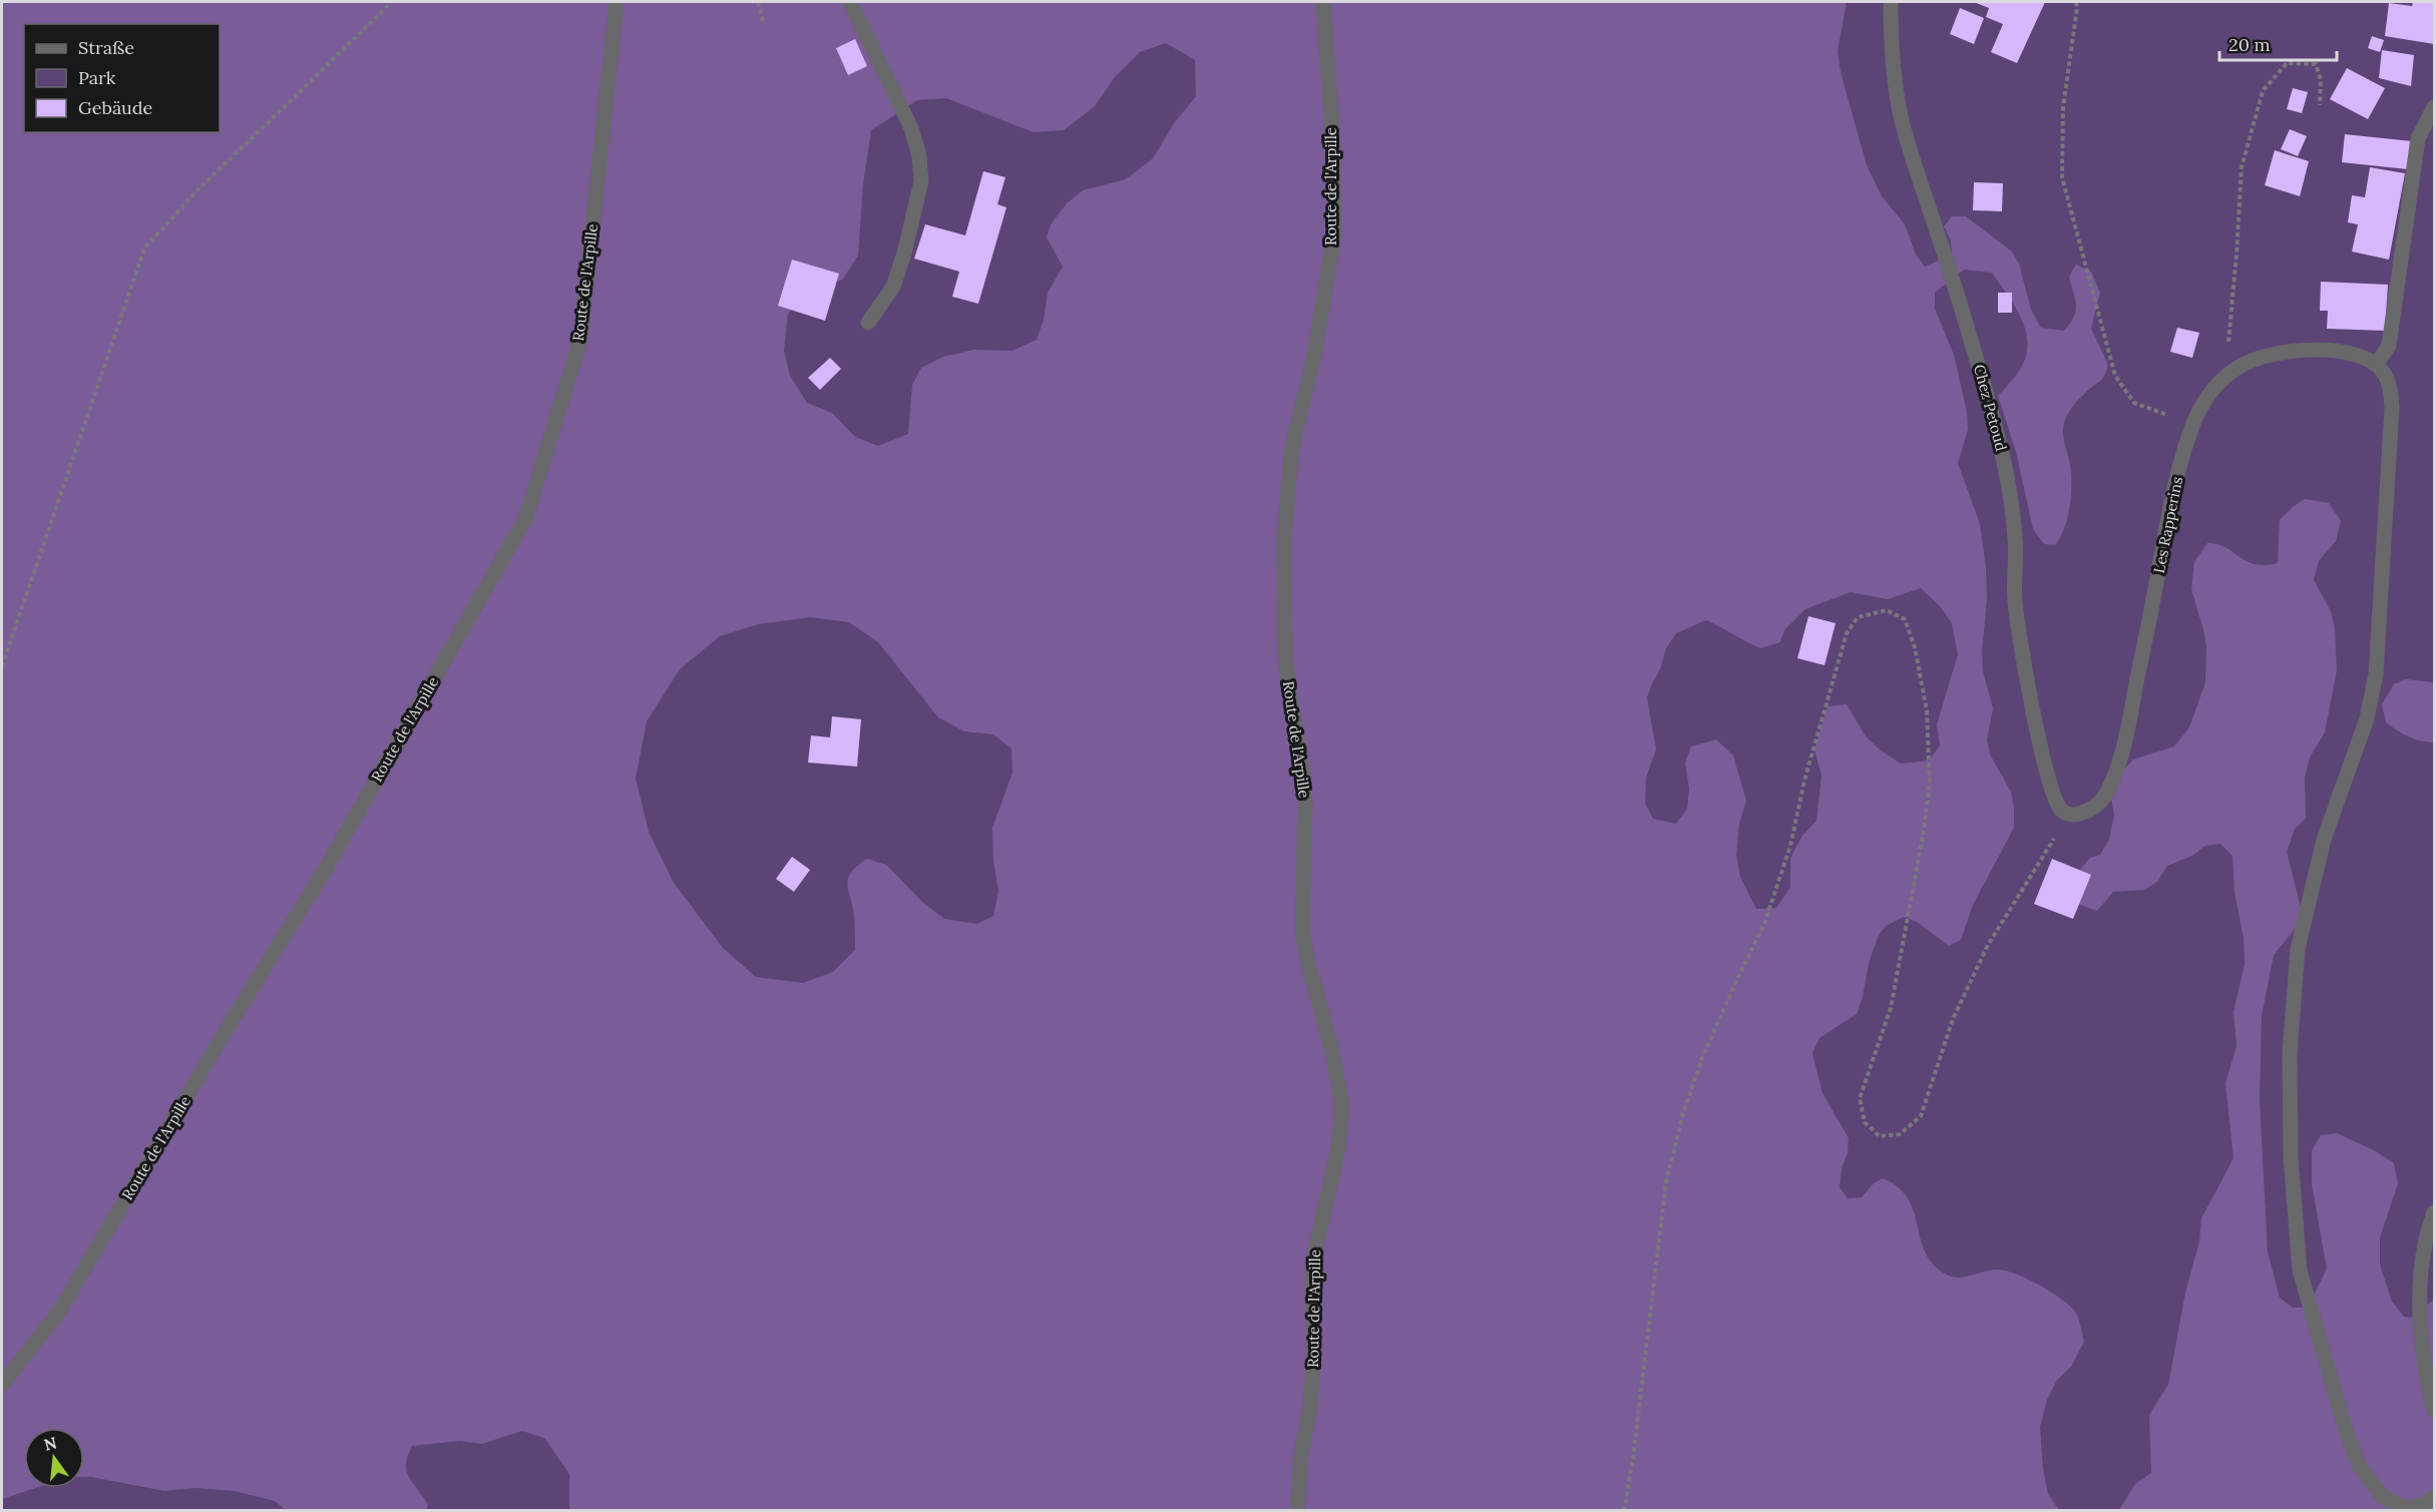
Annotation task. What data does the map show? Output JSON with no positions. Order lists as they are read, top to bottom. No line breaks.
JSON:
{"streets":{"street":["Route de l'Arpille","Chez Petoud","Les Rapperins"]},"crossings":[["Chez Petoud","Les Rapperins"]],"legend":["Straße","Park","Gebäude"],"scale_bar":"20 m","north":"top"}
